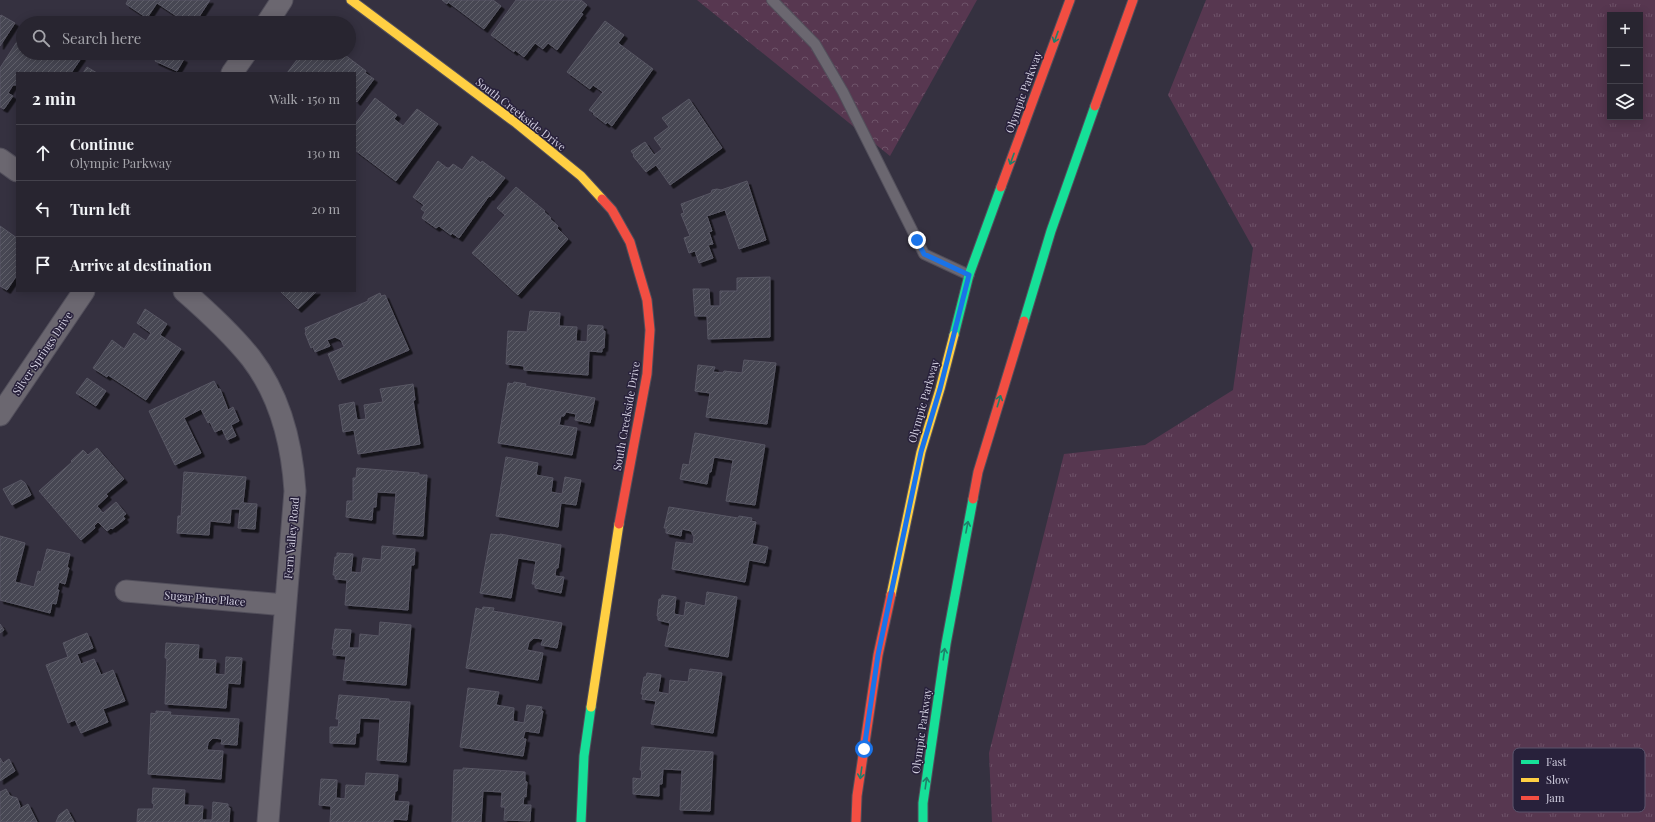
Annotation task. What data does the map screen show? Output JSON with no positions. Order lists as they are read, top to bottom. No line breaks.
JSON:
{"streets":{"main road":["Olympic Parkway","South Creekside Drive"],"street":["Silver Springs Drive","Fern Valley Road","Sugar Pine Place"]},"crossings":[["Fern Valley Road","Sugar Pine Place"]],"legend":["Fast","Slow","Jam"],"page":{"map_buttons":["+","−"],"search":"Search here","heading":["2 min","Walk · 150 m"],"list":[["Continue","Olympic Parkway","130 m"],["Turn left","20 m"],"Arrive at destination"]}}
